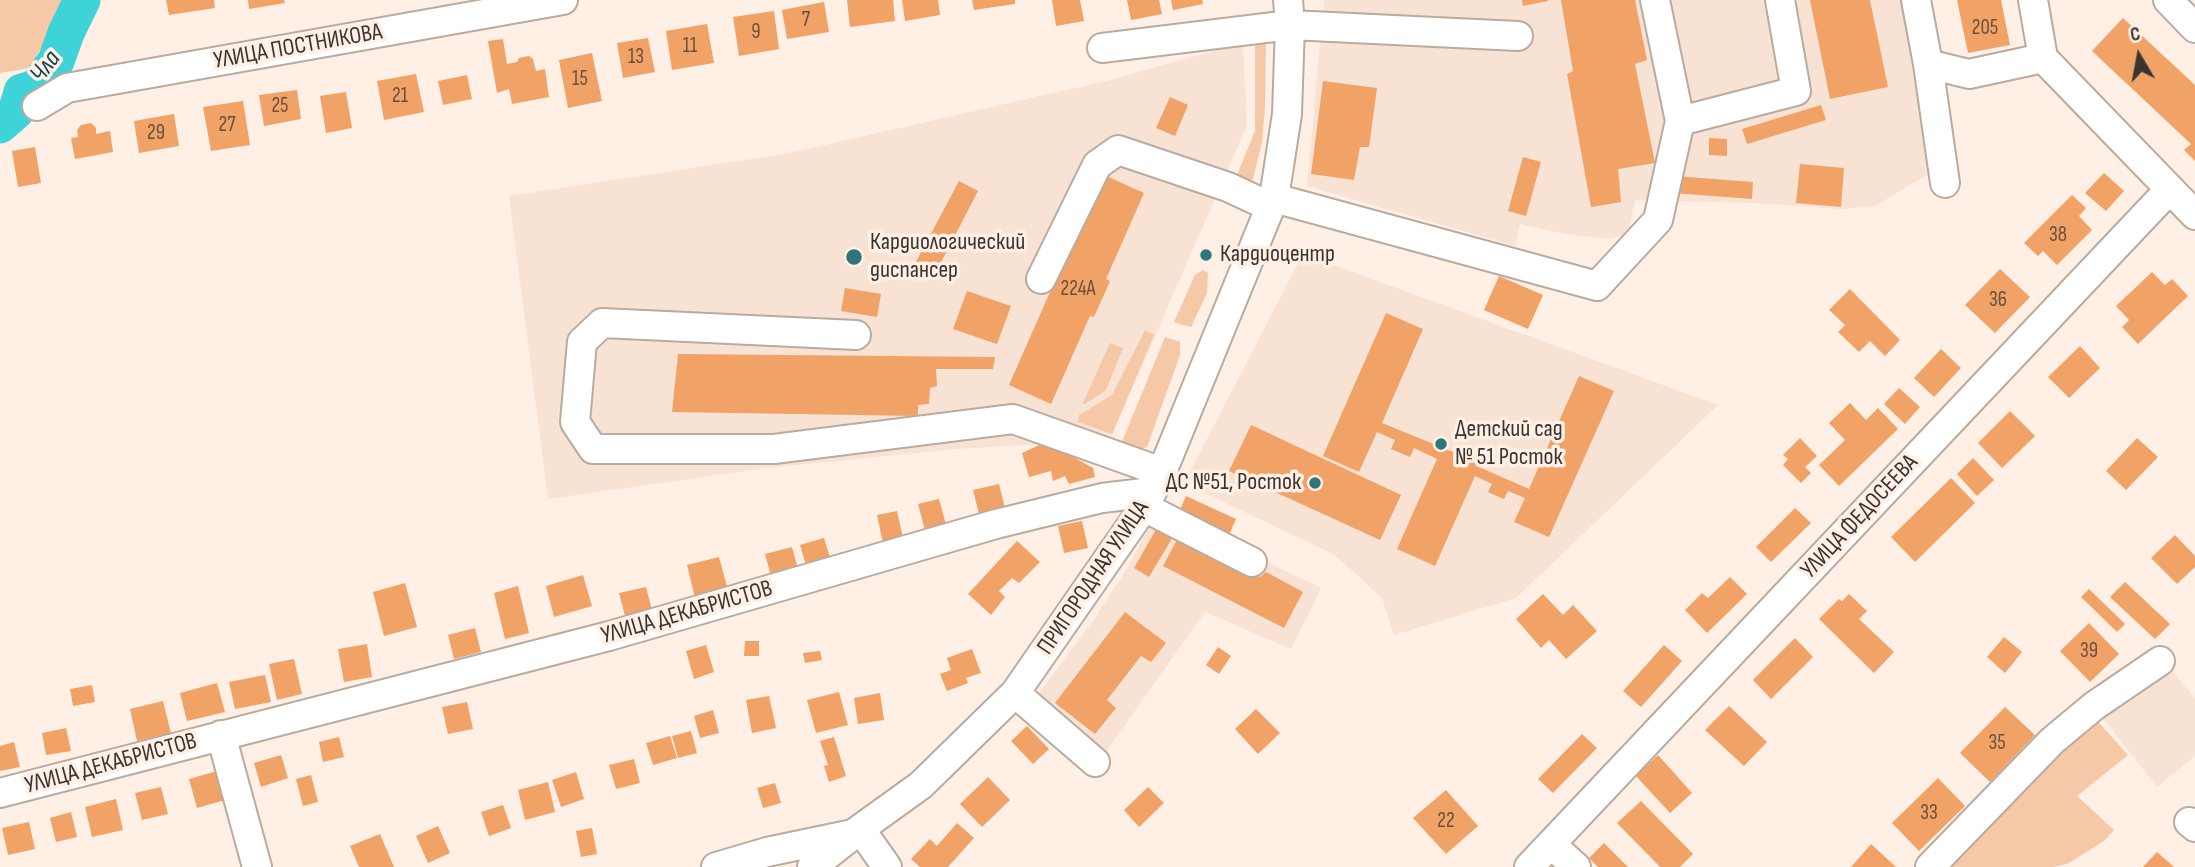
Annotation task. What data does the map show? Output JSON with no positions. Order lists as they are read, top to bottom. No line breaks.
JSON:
{"streets":{"street":["УЛИЦА ПОСТНИКОВА","УЛИЦА ФЕДОСЕЕВА","ПРИГОРОДНАЯ УЛИЦА","УЛИЦА ДЕКАБРИСТОВ"]},"crossings":[["ПРИГОРОДНАЯ УЛИЦА","УЛИЦА ДЕКАБРИСТОВ"]],"water":["Чла"],"places":["Кардиоцентр","Кардиологический диспансер","Детский сад № 51 Росток","ДС №51, Росток"],"house_numbers":["7","205","9","11","13","15","21","25","27","29","38","224А","36","39","35","33","22"],"north":"top"}
